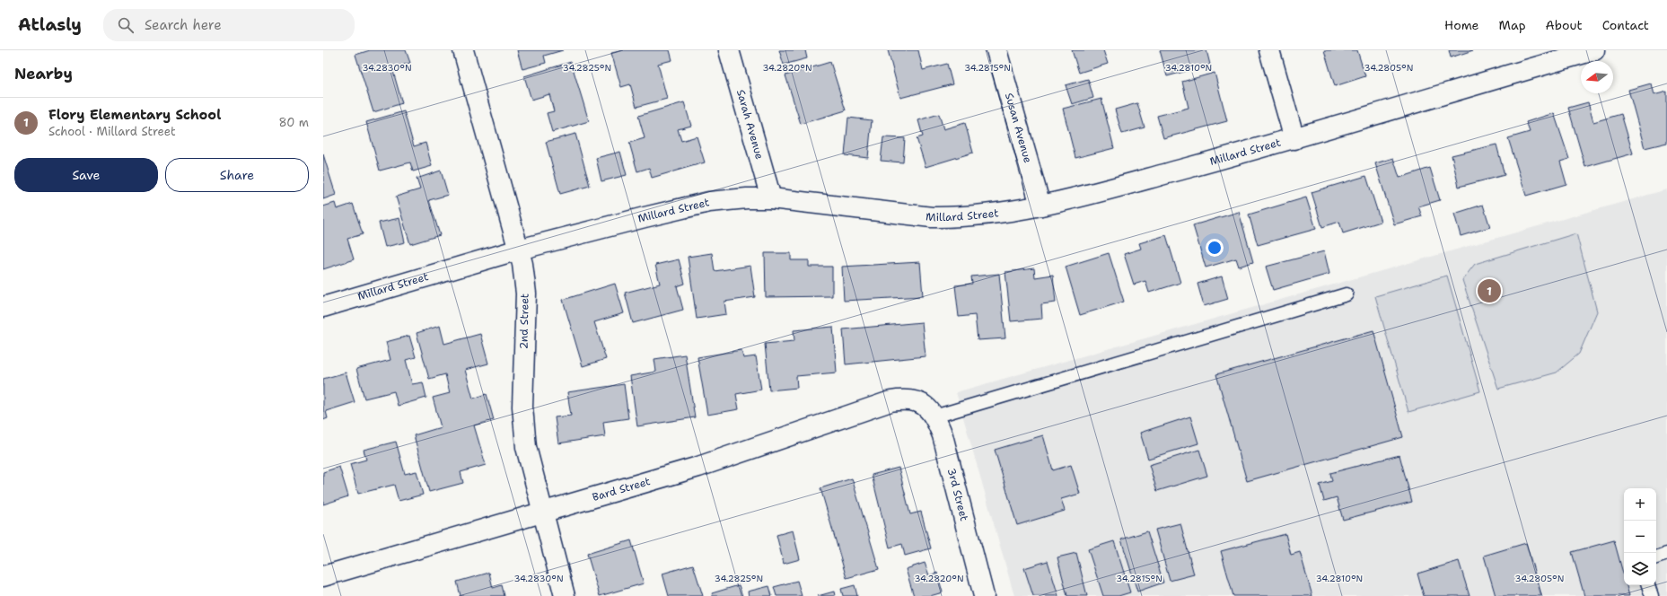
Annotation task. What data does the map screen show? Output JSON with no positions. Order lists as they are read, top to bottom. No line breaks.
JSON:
{"streets":{"street":["Sarah Avenue","Susan Avenue","Millard Street","2nd Street","Bard Street","3rd Street"]},"crossings":[["Sarah Avenue","Millard Street"],["Susan Avenue","Millard Street"],["Millard Street","2nd Street"],["2nd Street","Bard Street"],["Bard Street","3rd Street"]],"north":"left","page":{"header":"Atlasly","search":"Search here","nav":["Home","Map","About","Contact"],"heading":"Nearby","list":[{"mark":"1","name":"Flory Elementary School","note":"School · Millard Street","value":"80 m"}],"buttons":["Save","Share"],"pins":"1","map_buttons":["+","−"]},"coordinates":["34.2830°N","34.2825°N","34.2820°N","34.2815°N","34.2810°N","34.2805°N"]}
